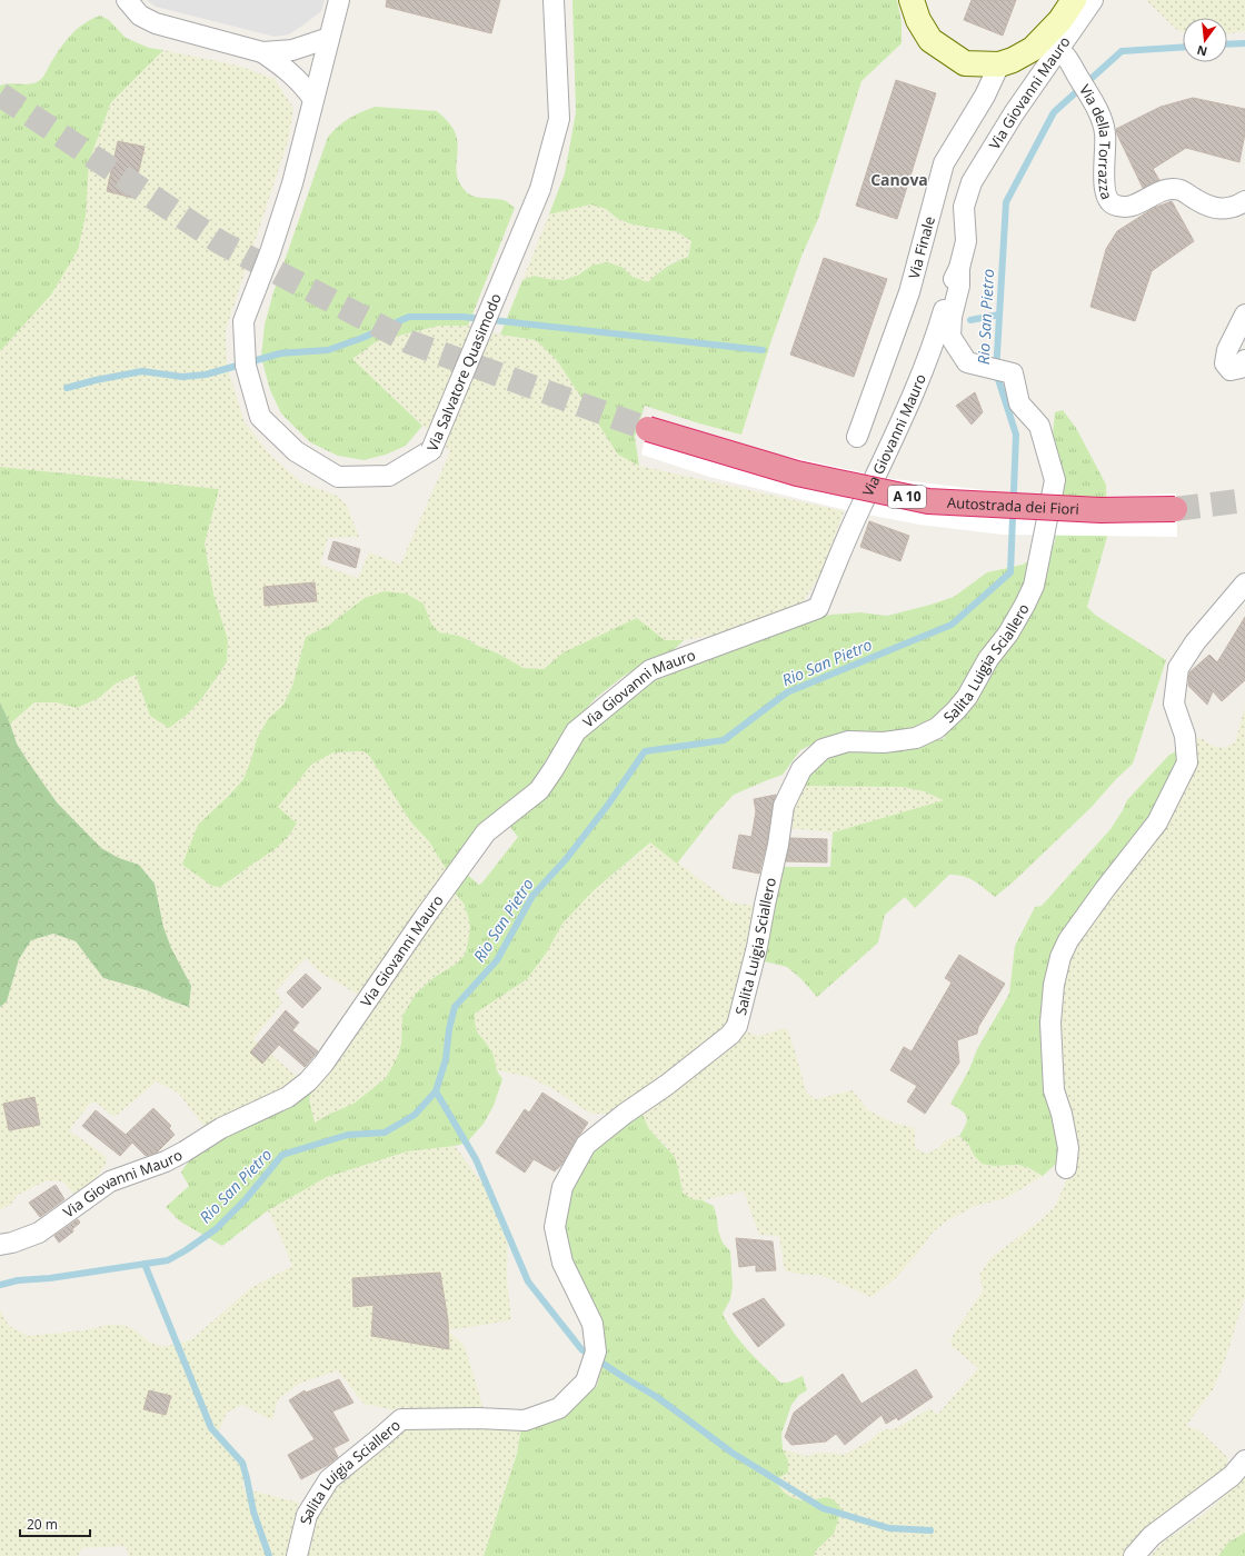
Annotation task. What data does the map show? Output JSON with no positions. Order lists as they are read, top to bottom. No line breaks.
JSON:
{"streets":{"highway":["A 10","Autostrada dei Fiori"],"street":["Via Giovanni Mauro","Via della Torrazza","Via Finale","Via Salvatore Quasimodo","Salita Luigia Sciallero"]},"crossings":[["Via Giovanni Mauro","Via della Torrazza"],["Via Giovanni Mauro","Salita Luigia Sciallero"]],"districts":["Canova"],"water":["Rio San Pietro"],"scale_bar":"20 m","north":"bottom"}
